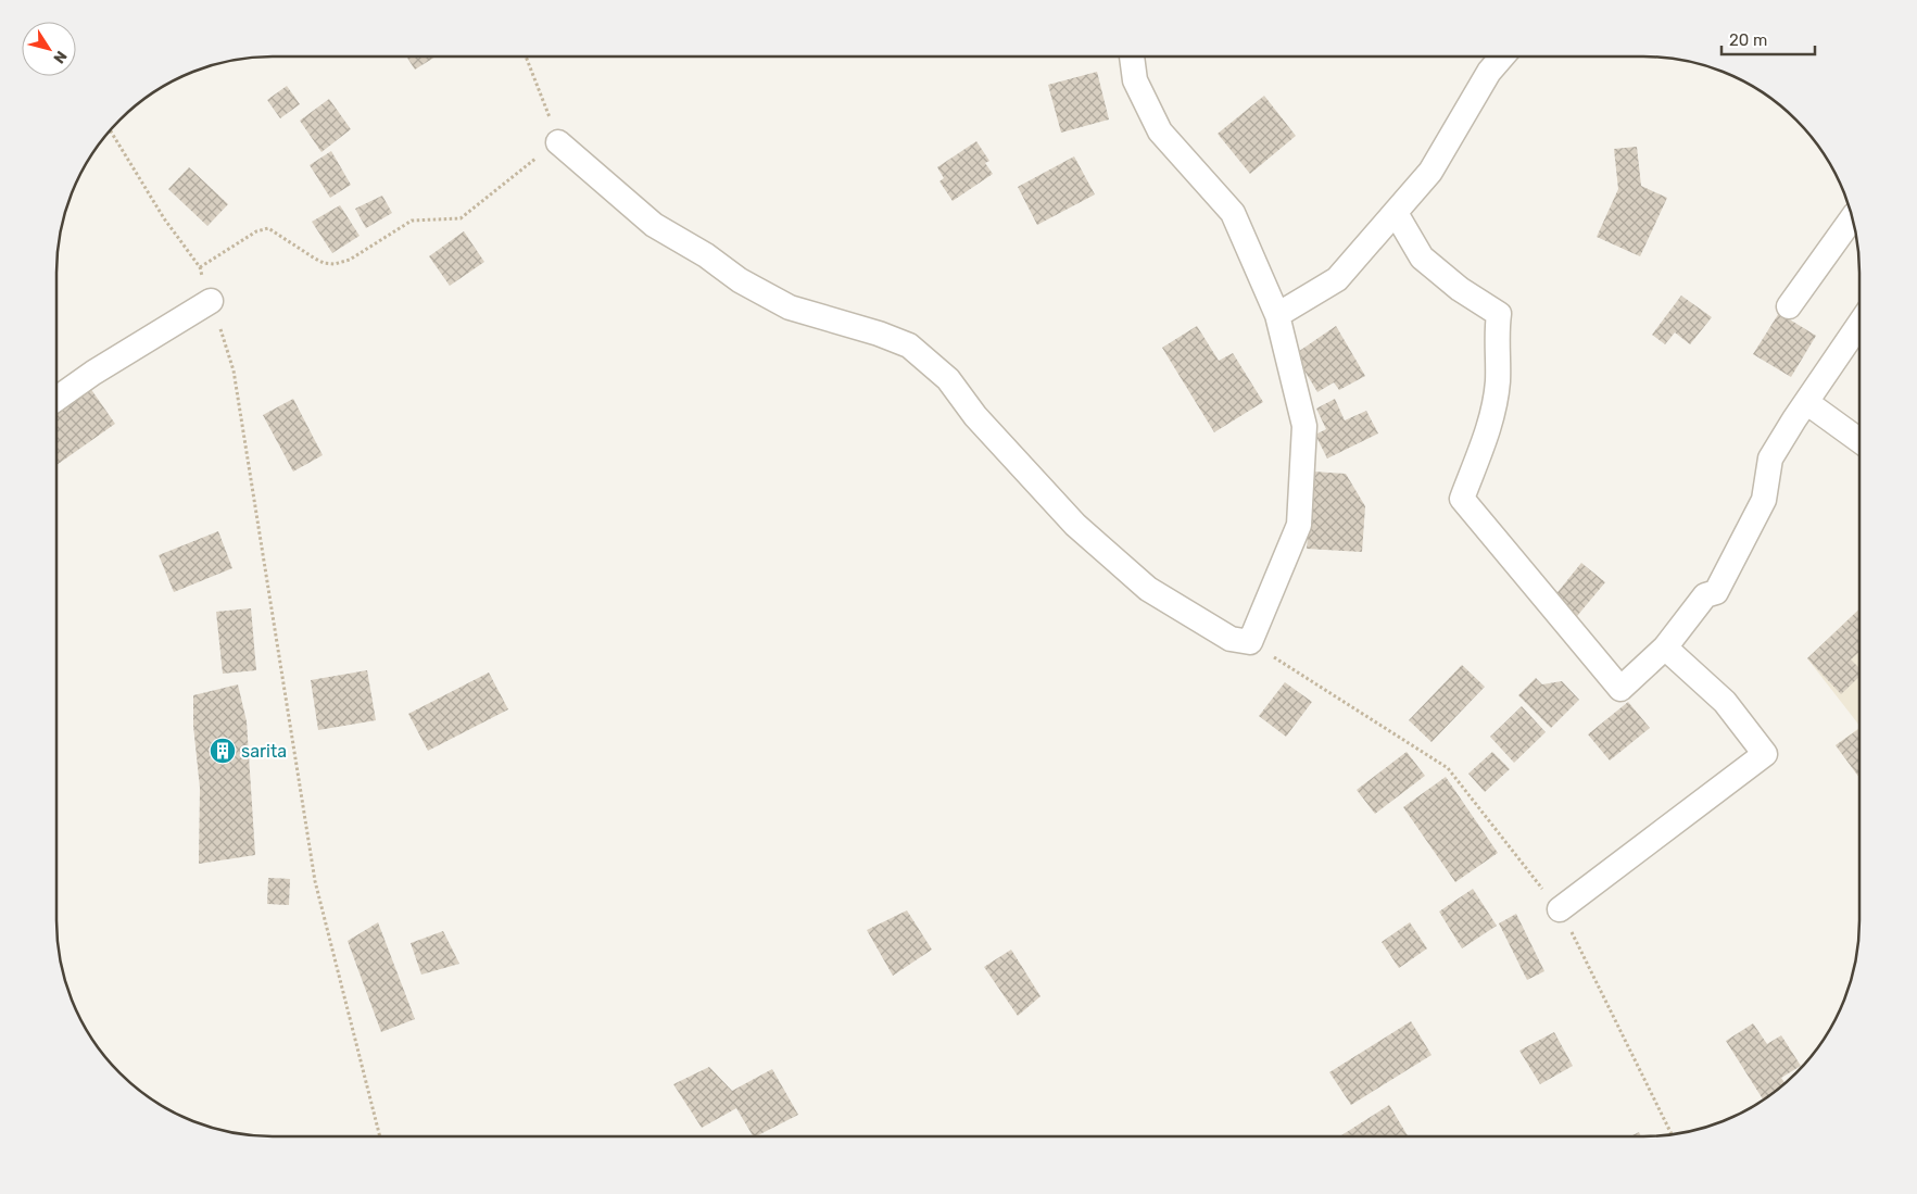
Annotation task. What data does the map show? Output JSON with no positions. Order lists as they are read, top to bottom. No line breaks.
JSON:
{"places":{"building":["sarita"]},"scale_bar":"20 m","north":"bottom right"}
